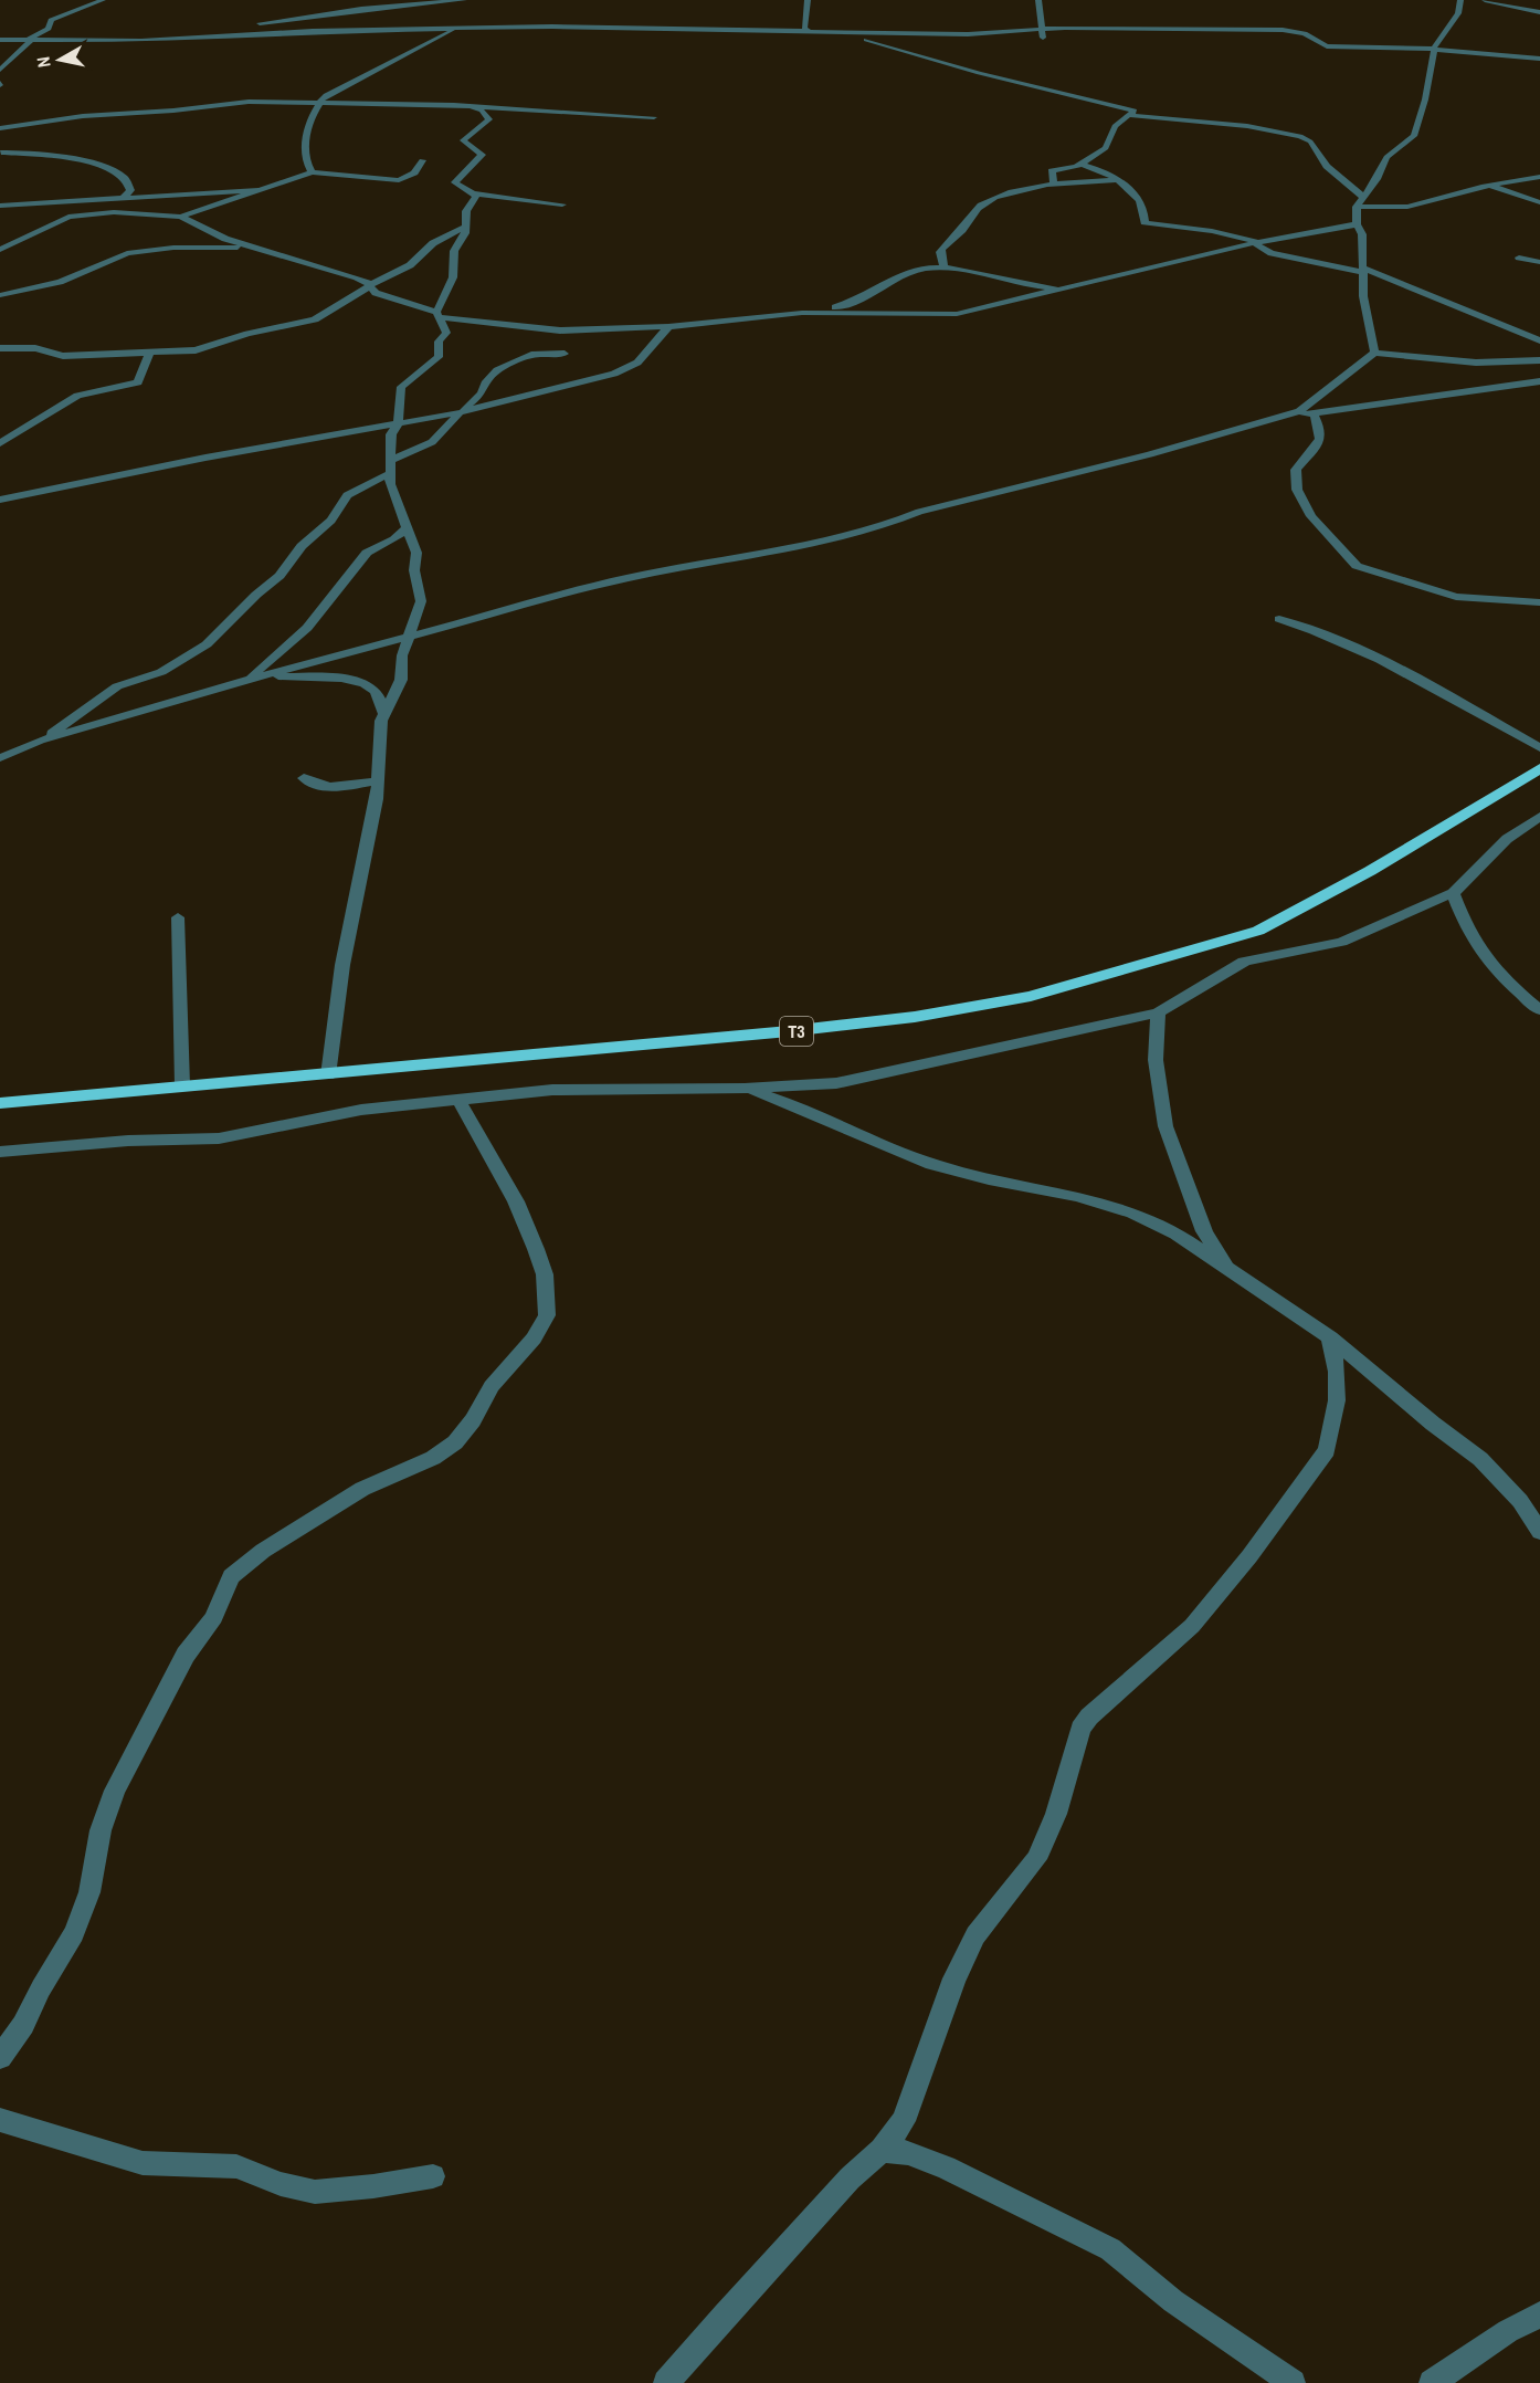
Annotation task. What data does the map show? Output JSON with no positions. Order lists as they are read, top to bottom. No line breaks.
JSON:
{"streets":{"highway":["T3"]},"north":"left"}
